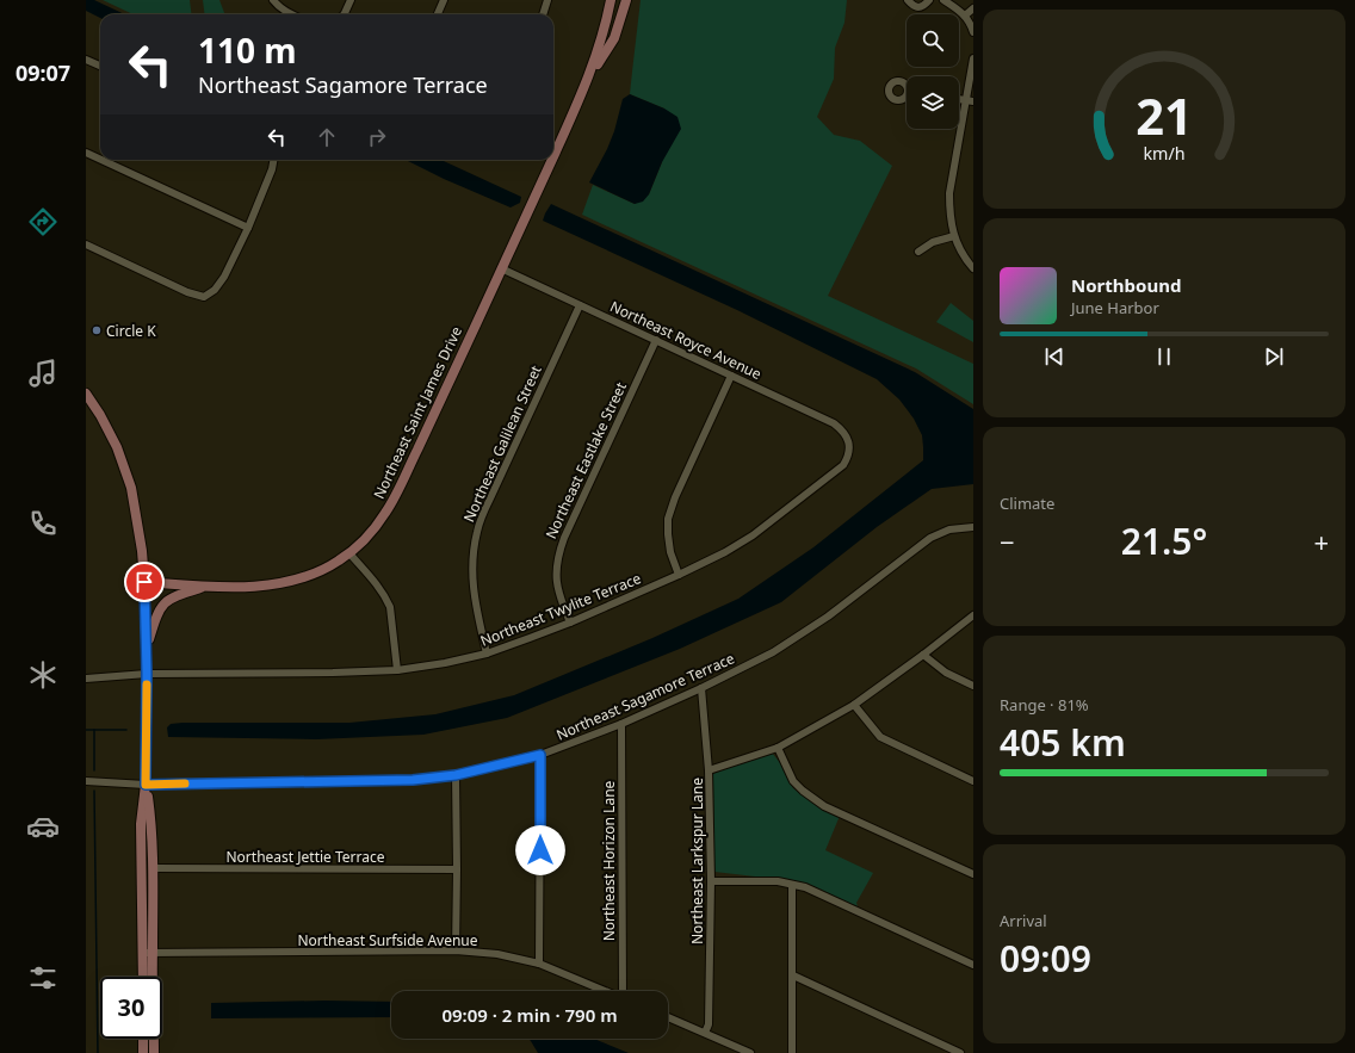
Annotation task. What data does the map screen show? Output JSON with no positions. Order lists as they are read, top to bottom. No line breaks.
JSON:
{"streets":{"main road":["Northeast Saint James Drive"],"street":["Northeast Royce Avenue","Northeast Galilean Street","Northeast Eastlake Street","Northeast Twylite Terrace","Northeast Sagamore Terrace","Northeast Jettie Terrace","Northeast Horizon Lane","Northeast Larkspur Lane","Northeast Surfside Avenue"]},"crossings":[["Northeast Royce Avenue","Northeast Saint James Drive"],["Northeast Royce Avenue","Northeast Galilean Street"],["Northeast Royce Avenue","Northeast Eastlake Street"],["Northeast Royce Avenue","Northeast Twylite Terrace"],["Northeast Galilean Street","Northeast Twylite Terrace"],["Northeast Eastlake Street","Northeast Twylite Terrace"],["Northeast Sagamore Terrace","Northeast Horizon Lane"],["Northeast Sagamore Terrace","Northeast Larkspur Lane"]],"places":["Circle K"],"page":{"tabs":"09:07","turn":["110 m","Northeast Sagamore Terrace"],"song":["Northbound","June Harbor"],"tile":["Climate",["Range · 81%","405 km"],["Arrival","09:09"]],"heat":["−","21.5°","+"],"limit":"30","trip":"09:09 · 2 min · 790 m","gauge":["21","km/h"]}}
